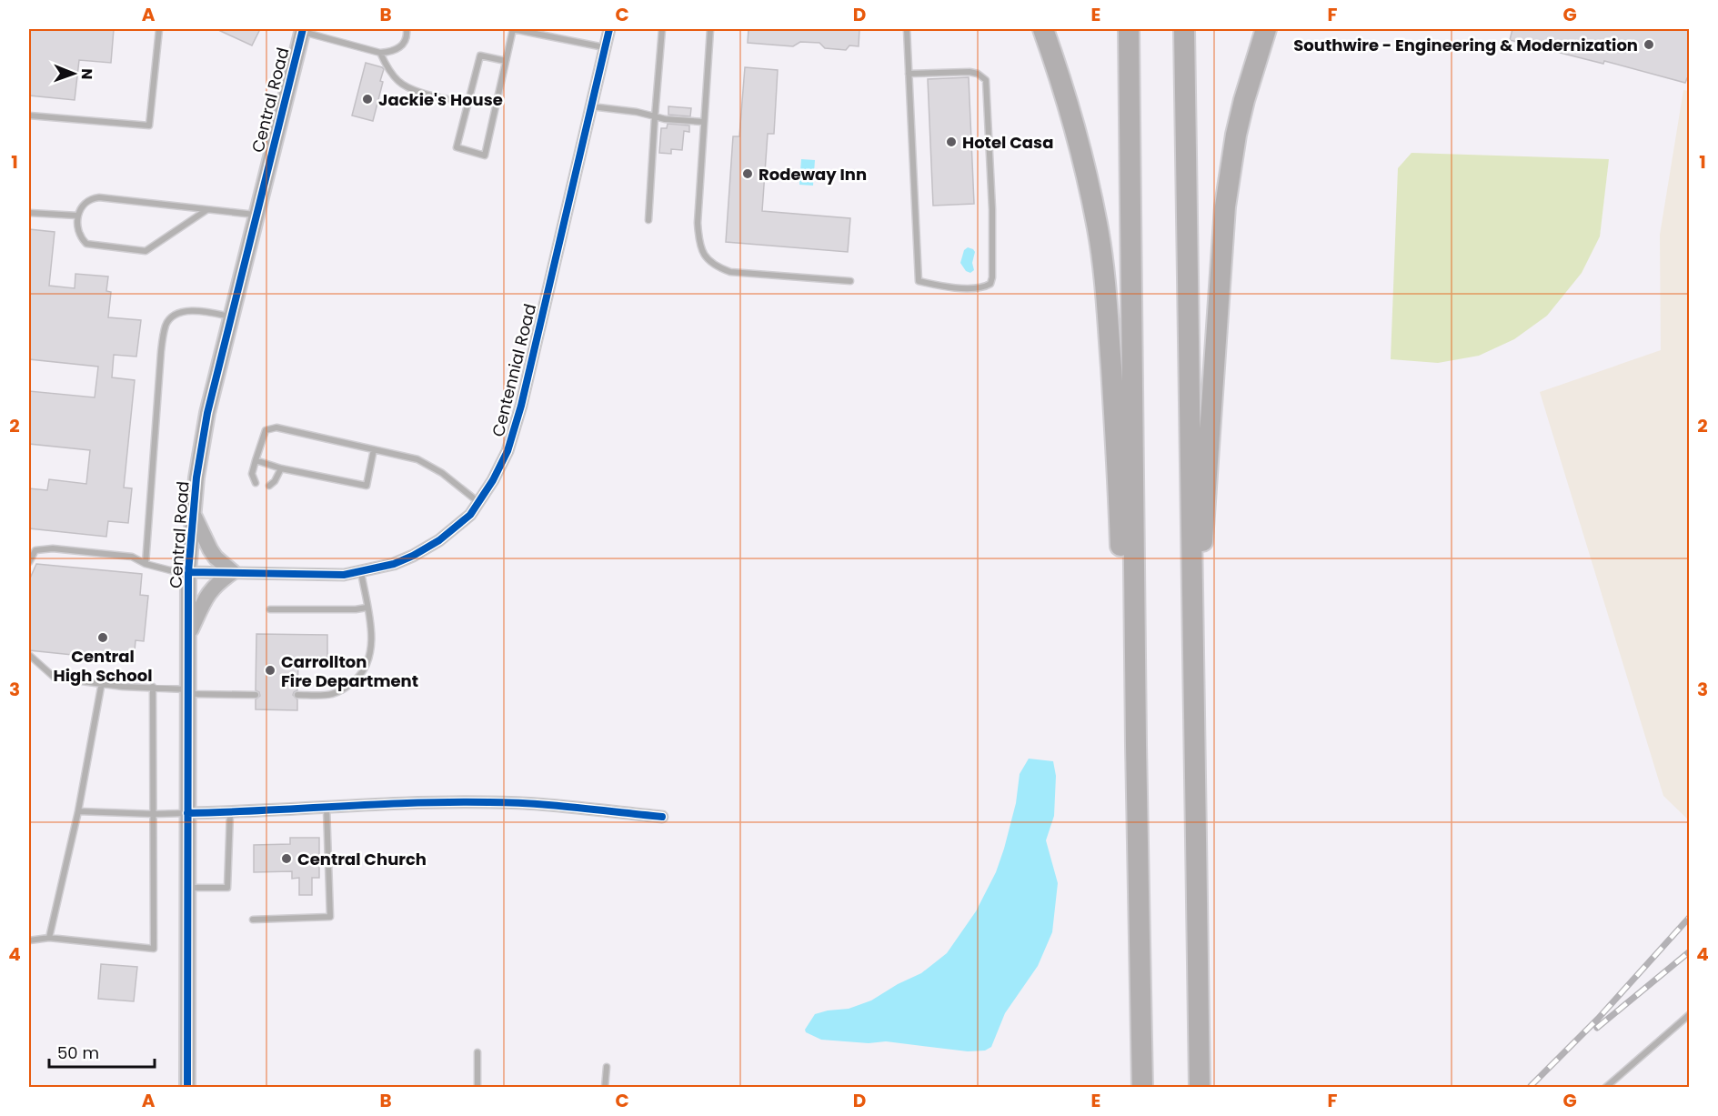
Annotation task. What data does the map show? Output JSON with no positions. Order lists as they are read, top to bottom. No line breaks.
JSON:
{"streets":{"street":["Central Road","Centennial Road"]},"crossings":[["Central Road","Centennial Road"]],"places":["Southwire - Engineering & Modernization","Jackie's House","Hotel Casa","Rodeway Inn","Central High School","Carrollton Fire Department","Central Church"],"scale_bar":"50 m","north":"right","grid":{"columns":["A","B","C","D","E","F","G"],"rows":["1","2","3","4"]}}
